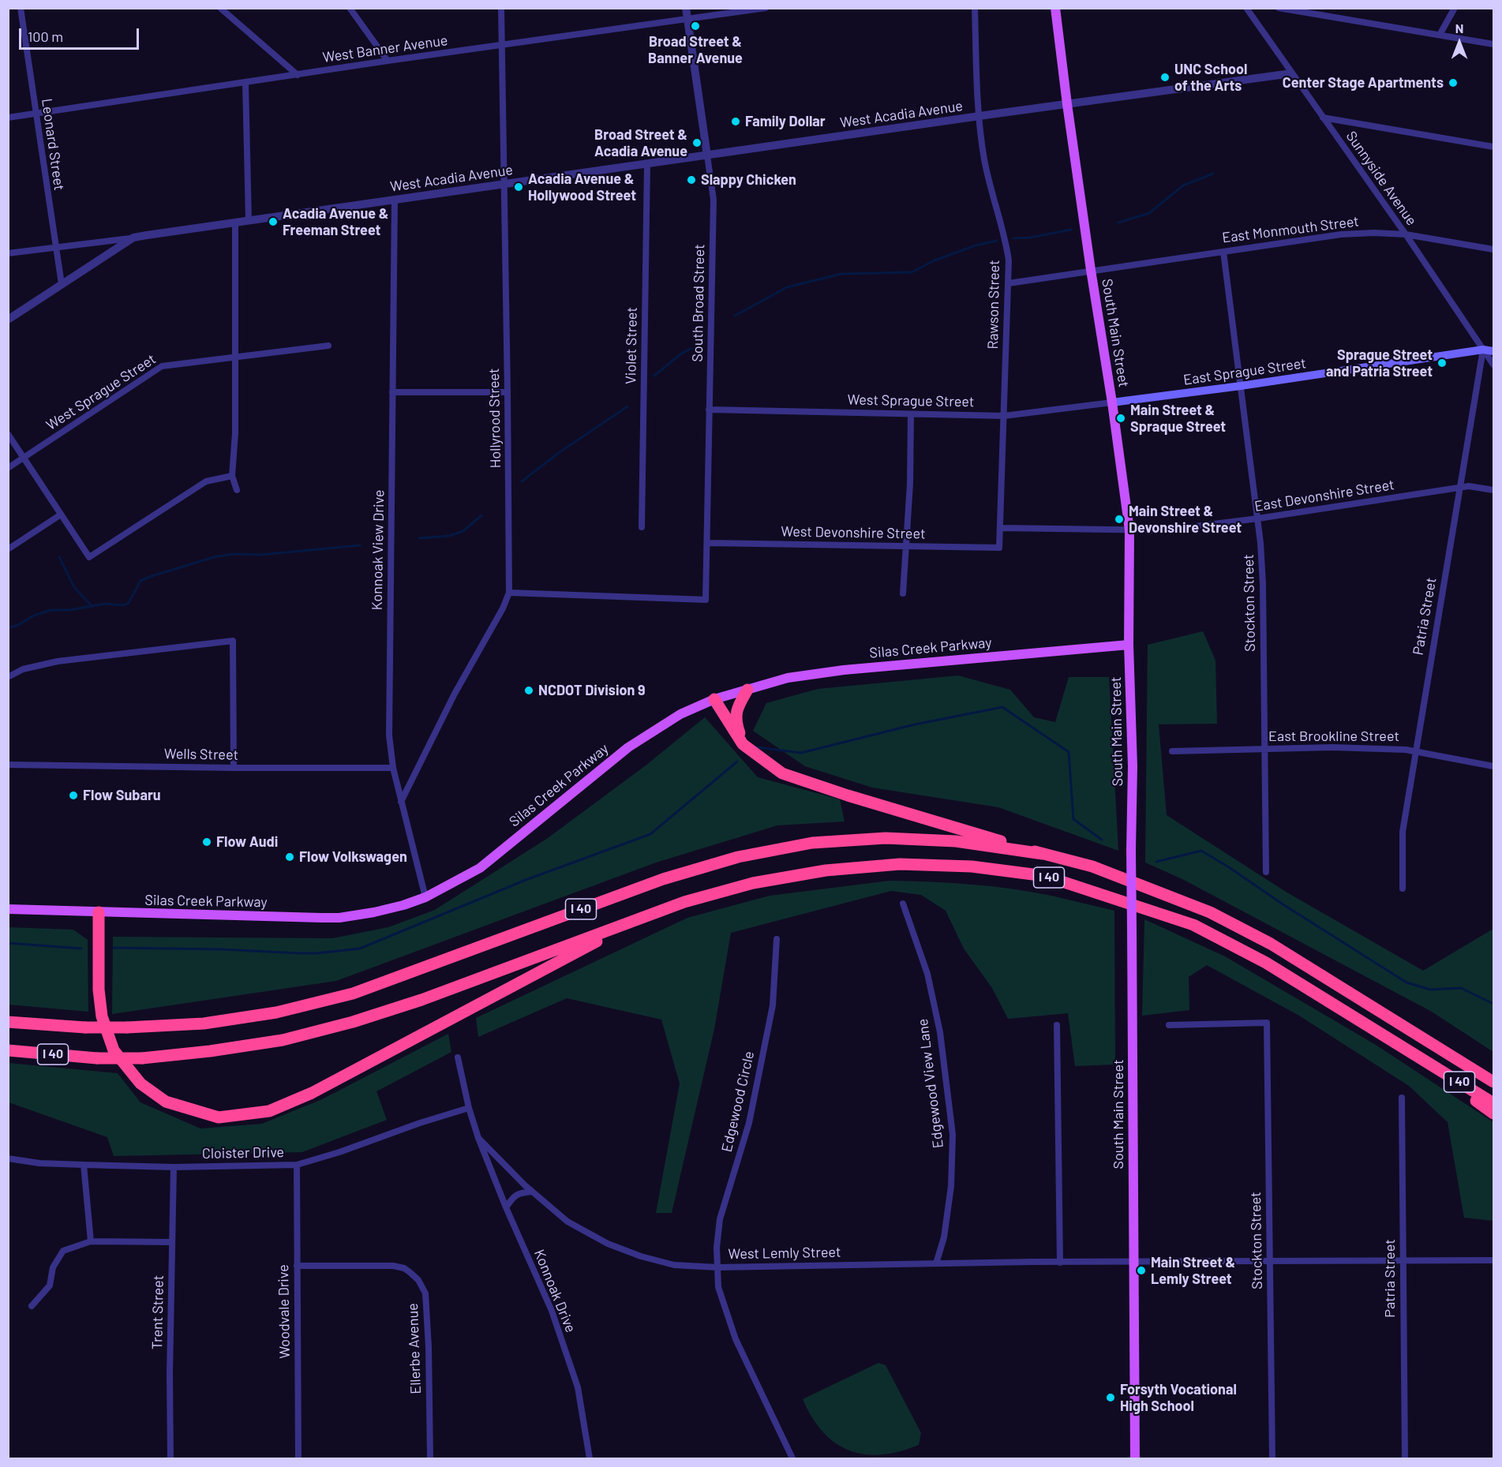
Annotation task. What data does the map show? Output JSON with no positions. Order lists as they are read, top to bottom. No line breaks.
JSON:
{"streets":{"highway":["I 40"],"main road":["South Main Street","East Sprague Street","Silas Creek Parkway"],"street":["West Banner Avenue","West Acadia Avenue","Leonard Street","Sunnyside Avenue","East Monmouth Street","South Broad Street","Rawson Street","Violet Street","West Sprague Street","Hollyrood Street","East Devonshire Street","West Devonshire Street","Konnoak View Drive","Stockton Street","Patria Street","East Brookline Street","Wells Street","Edgewood View Lane","Edgewood Circle","Cloister Drive","West Lemly Street","Konnoak Drive","Woodvale Drive","Trent Street","Ellerbe Avenue"]},"crossings":[["West Banner Avenue","Leonard Street"],["West Banner Avenue","South Broad Street"],["West Banner Avenue","Hollyrood Street"],["West Acadia Avenue","Leonard Street"],["West Acadia Avenue","Sunnyside Avenue"],["West Acadia Avenue","South Broad Street"],["West Acadia Avenue","Rawson Street"],["West Acadia Avenue","South Main Street"],["West Acadia Avenue","Violet Street"],["West Acadia Avenue","Hollyrood Street"],["West Acadia Avenue","Konnoak View Drive"],["Sunnyside Avenue","East Monmouth Street"],["Sunnyside Avenue","East Sprague Street"],["Sunnyside Avenue","Patria Street"],["East Monmouth Street","Rawson Street"],["East Monmouth Street","South Main Street"],["East Monmouth Street","Stockton Street"],["South Broad Street","West Sprague Street"],["South Broad Street","Hollyrood Street"],["South Broad Street","West Devonshire Street"],["Rawson Street","West Sprague Street"],["Rawson Street","West Devonshire Street"],["South Main Street","East Sprague Street"],["South Main Street","West Sprague Street"],["South Main Street","East Devonshire Street"],["South Main Street","Silas Creek Parkway"],["South Main Street","West Lemly Street"],["East Sprague Street","West Sprague Street"],["East Sprague Street","Stockton Street"],["East Sprague Street","Patria Street"],["Hollyrood Street","Konnoak View Drive"],["East Devonshire Street","Stockton Street"],["East Devonshire Street","Patria Street"],["Konnoak View Drive","Silas Creek Parkway"],["Konnoak View Drive","Wells Street"],["Stockton Street","East Brookline Street"],["Stockton Street","West Lemly Street"],["Patria Street","East Brookline Street"],["Patria Street","West Lemly Street"],["Edgewood View Lane","West Lemly Street"],["Edgewood Circle","West Lemly Street"],["Cloister Drive","Konnoak Drive"],["Cloister Drive","Woodvale Drive"],["Cloister Drive","Trent Street"],["West Lemly Street","Konnoak Drive"],["Woodvale Drive","Ellerbe Avenue"]],"places":["Broad Street & Banner Avenue","UNC School of the Arts","Center Stage Apartments","Family Dollar","Broad Street & Acadia Avenue","Slappy Chicken","Acadia Avenue & Hollywood Street","Acadia Avenue & Freeman Street","Sprague Street and Patria Street","Main Street & Spraque Street","Main Street & Devonshire Street","NCDOT Division 9","Flow Subaru","Flow Audi","Flow Volkswagen","Main Street & Lemly Street","Forsyth Vocational High School"],"scale_bar":"100 m","north":"top"}
